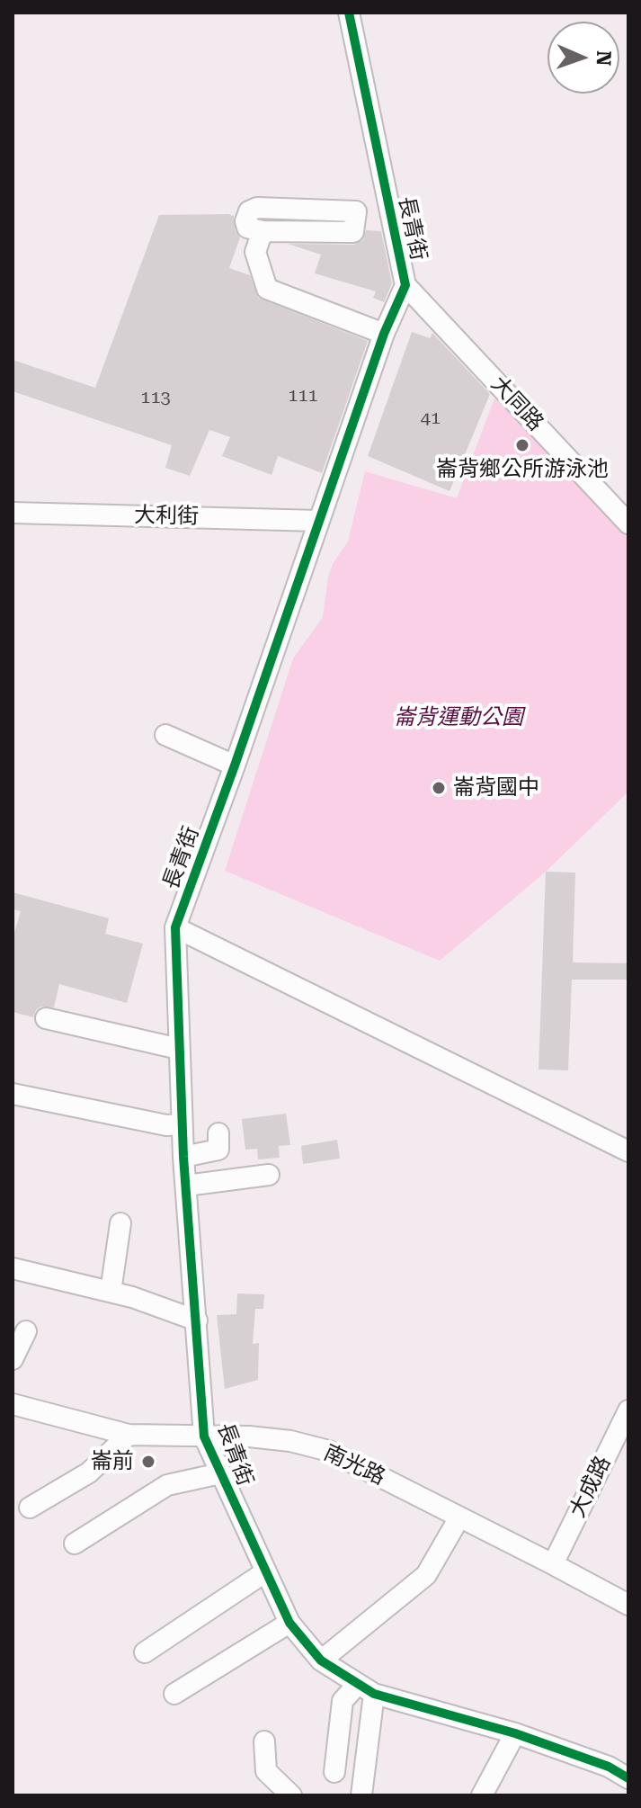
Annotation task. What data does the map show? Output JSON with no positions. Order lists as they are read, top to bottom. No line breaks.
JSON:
{"streets":{"street":["長青街","大同路","大利街","南光路","大成路"]},"crossings":[["長青街","大同路"],["長青街","大利街"],["長青街","南光路"],["南光路","大成路"]],"parks":["崙背運動公園"],"places":["崙背鄉公所游泳池","崙背國中","崙前"],"house_numbers":["111","113","41"],"north":"right"}
